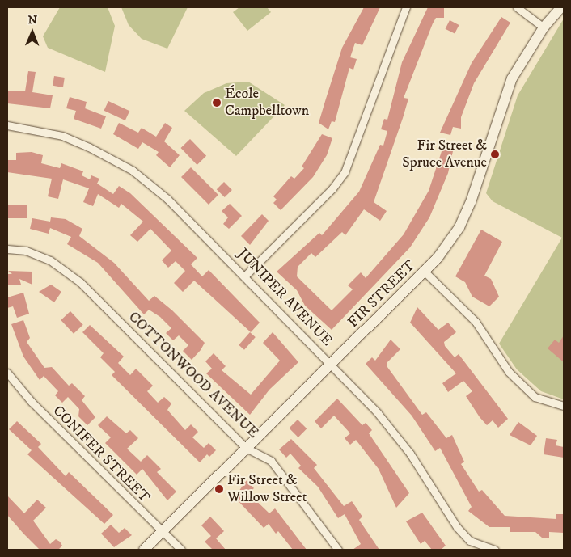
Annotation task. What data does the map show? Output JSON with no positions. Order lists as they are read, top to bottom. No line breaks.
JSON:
{"streets":{"street":["FIR STREET","JUNIPER AVENUE","COTTONWOOD AVENUE","CONIFER STREET"]},"crossings":[["FIR STREET","JUNIPER AVENUE"],["FIR STREET","COTTONWOOD AVENUE"],["FIR STREET","CONIFER STREET"]],"places":["École Campbelltown","Fir Street & Spruce Avenue","Fir Street & Willow Street"],"north":"top"}
